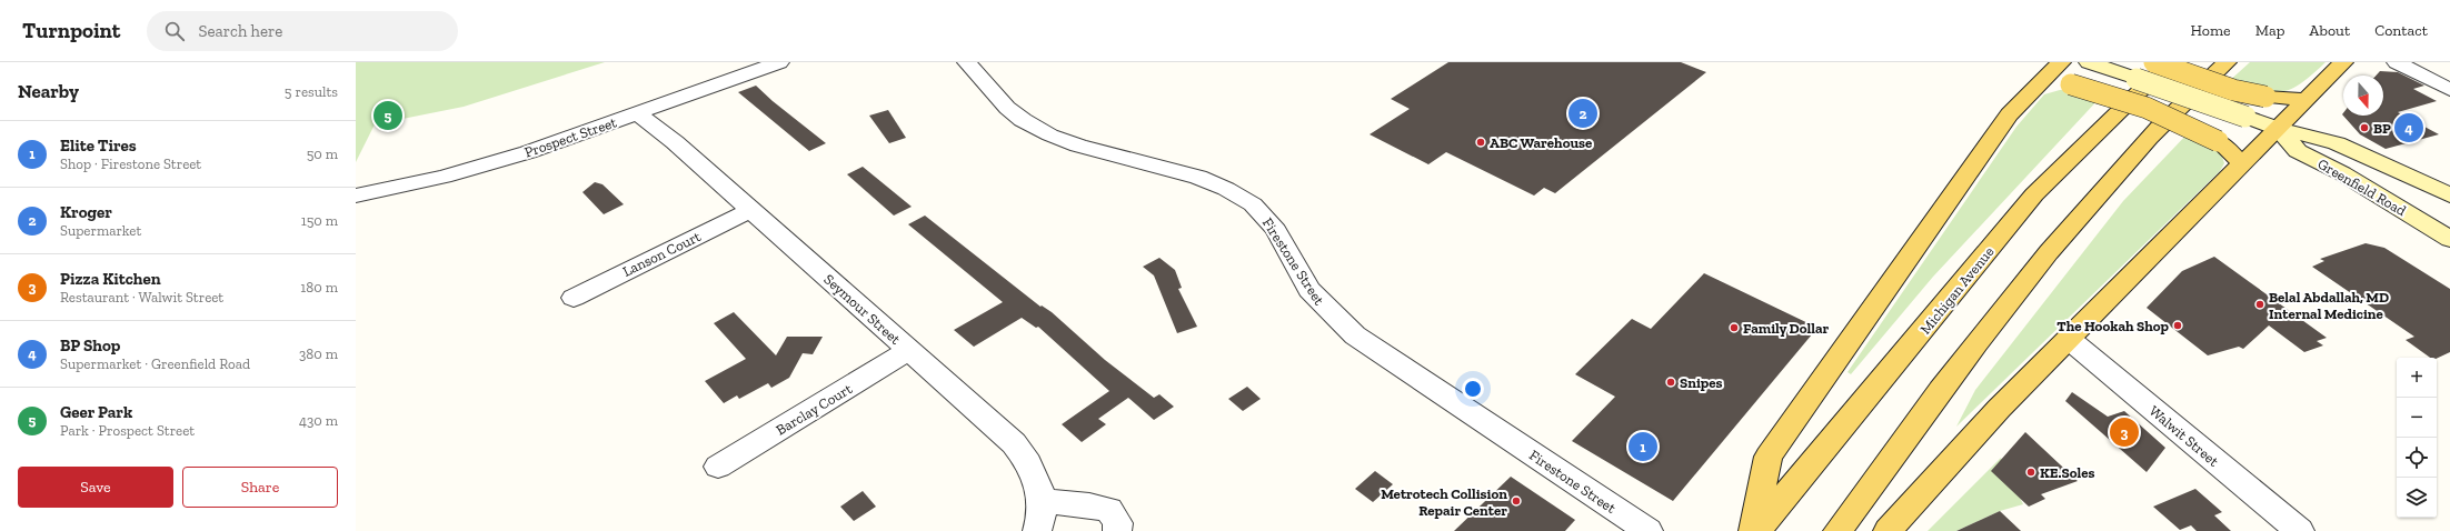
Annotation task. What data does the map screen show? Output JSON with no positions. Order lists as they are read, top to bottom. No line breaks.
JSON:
{"streets":{"main road":["Greenfield Road","Michigan Avenue"],"street":["Prospect Street","Lanson Court","Firestone Street","Seymour Street","Barclay Court","Walwit Street"]},"crossings":[["Prospect Street","Seymour Street"],["Lanson Court","Seymour Street"],["Seymour Street","Barclay Court"]],"places":["BP","ABC Warehouse","Belal Abdallah, MD Internal Medicine","The Hookah Shop","Family Dollar","Snipes","KE.Soles","Metrotech Collision Repair Center"],"north":"bottom","page":{"header":"Turnpoint","search":"Search here","nav":["Home","Map","About","Contact"],"heading":["Nearby","5 results"],"pins":["2","5","4","3","1"],"list":[{"mark":"1","name":"Elite Tires","note":"Shop · Firestone Street","value":"50 m"},{"mark":"2","name":"Kroger","note":"Supermarket","value":"150 m"},{"mark":"3","name":"Pizza Kitchen","note":"Restaurant · Walwit Street","value":"180 m"},{"mark":"4","name":"BP Shop","note":"Supermarket · Greenfield Road","value":"380 m"},{"mark":"5","name":"Geer Park","note":"Park · Prospect Street","value":"430 m"}],"map_buttons":["+","−"],"buttons":["Save","Share"]}}
